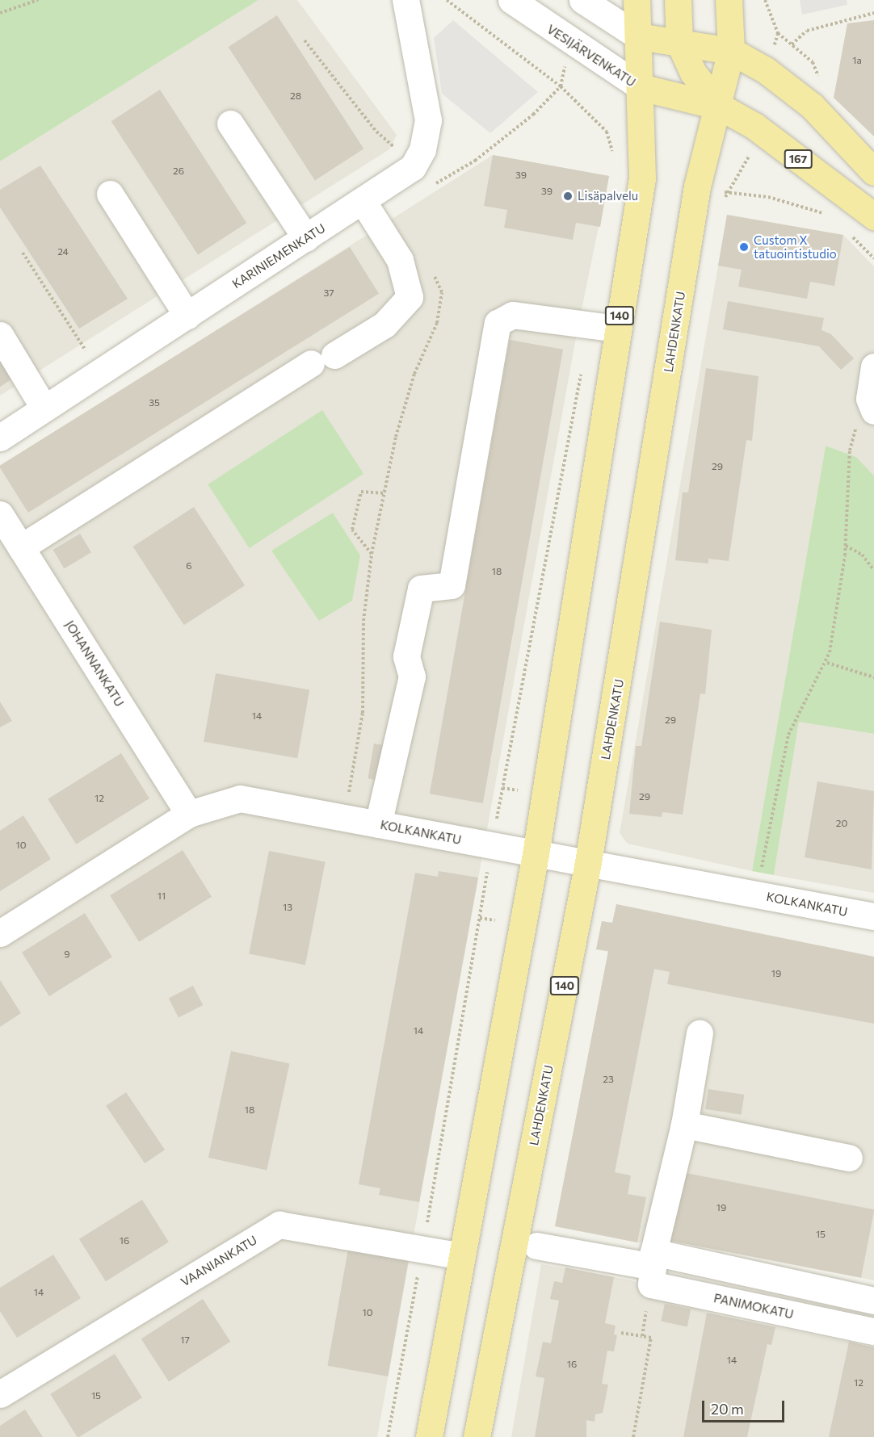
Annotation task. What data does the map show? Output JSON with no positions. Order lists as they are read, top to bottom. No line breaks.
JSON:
{"streets":{"main road":["VESIJÄRVENKATU","167","140","LAHDENKATU"],"street":["KARINIEMENKATU","JOHANNANKATU","KOLKANKATU","VAANIANKATU","PANIMOKATU"]},"crossings":[["VESIJÄRVENKATU","140"],["VESIJÄRVENKATU","LAHDENKATU"],["140","KOLKANKATU"],["140","VAANIANKATU"],["LAHDENKATU","KOLKANKATU"],["JOHANNANKATU","KOLKANKATU"]],"places":["Lisäpalvelu","Custom X tatuointistudio"],"house_numbers":["1a","28","26","39","39","24","37","35","29","6","18","14","29","29","12","20","10","11","13","9","19","14","23","18","19","15","16","14","10","17","14","16","12","15"],"scale_bar":"20 m"}
